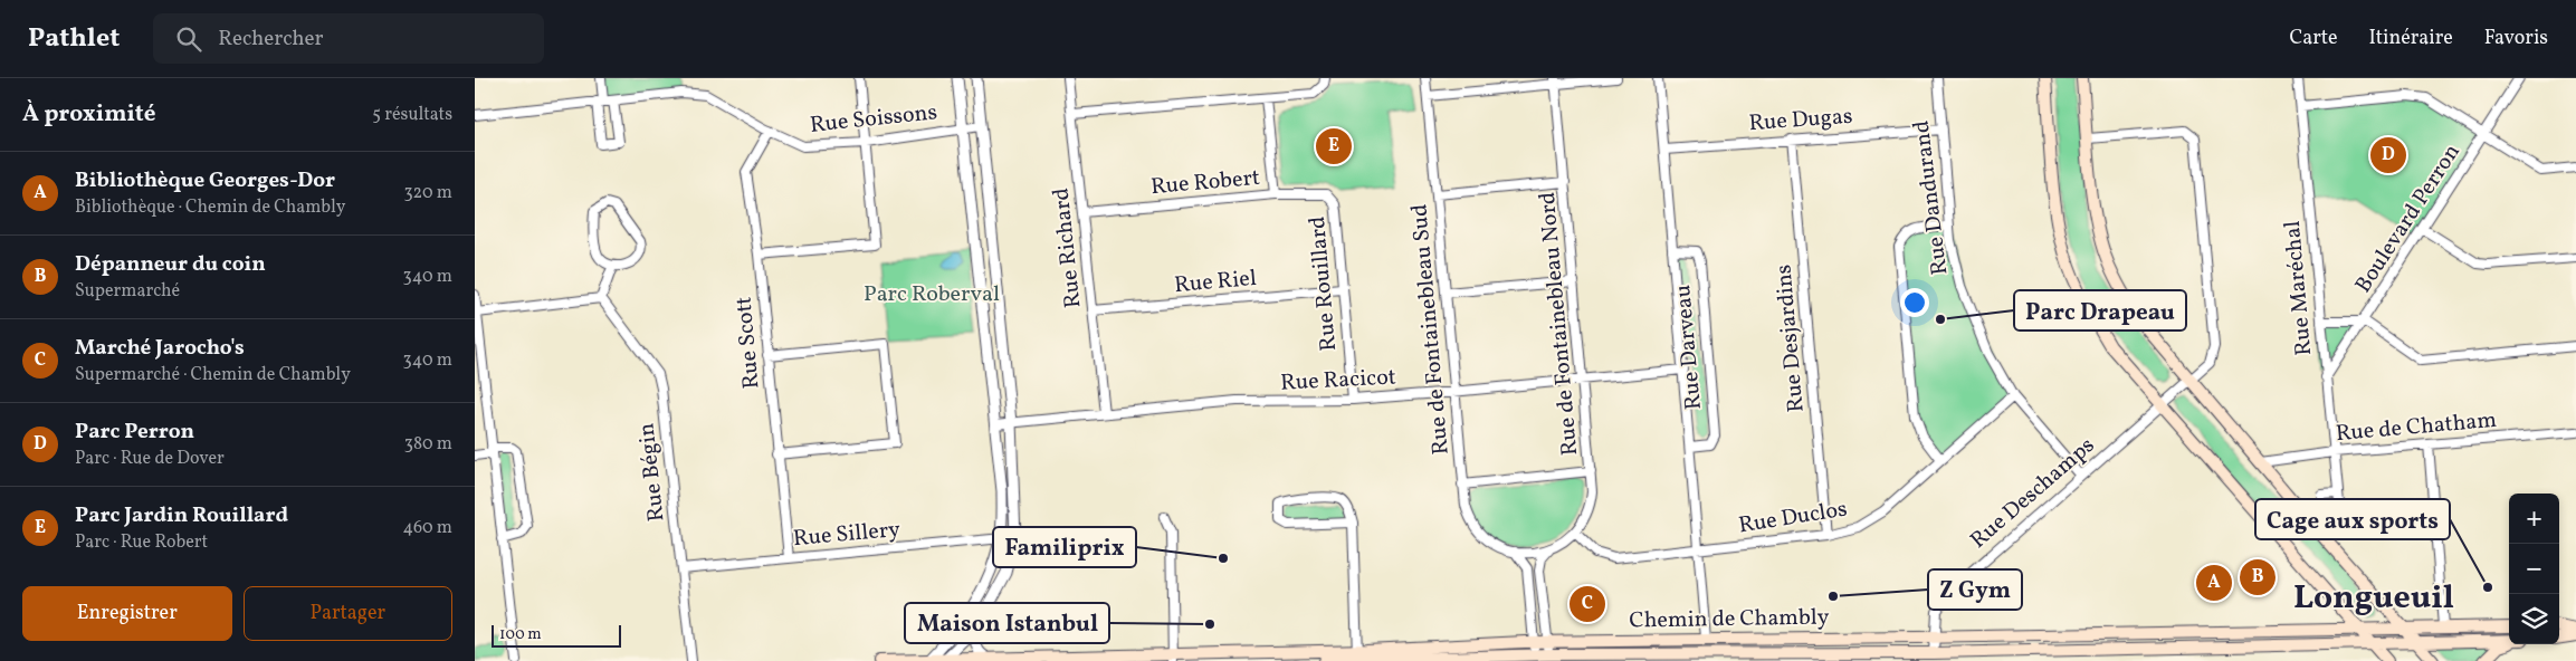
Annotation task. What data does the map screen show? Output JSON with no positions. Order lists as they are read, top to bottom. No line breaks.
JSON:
{"streets":{"main road":["Chemin de Chambly"],"street":["Rue Soissons","Rue Dugas","Rue Robert","Rue Dandurand","Boulevard Perron","Rue Richard","Rue Riel","Rue Rouillard","Rue Maréchal","Rue de Fontainebleau Nord","Rue de Fontainebleau Sud","Rue Desjardins","Rue Scott","Rue Darveau","Rue Racicot","Rue de Chatham","Rue Bégin","Rue Deschamps","Rue Duclos","Rue Sillery"]},"crossings":[["Rue Soissons","Rue Scott"],["Rue Dugas","Rue Dandurand"],["Rue Dugas","Rue Desjardins"],["Rue Dugas","Rue Darveau"],["Rue Robert","Rue Richard"],["Rue Robert","Rue Rouillard"],["Rue Dandurand","Rue Deschamps"],["Rue Dandurand","Rue Duclos"],["Boulevard Perron","Rue Maréchal"],["Rue Richard","Rue Riel"],["Rue Richard","Rue Racicot"],["Rue Riel","Rue Rouillard"],["Rue Rouillard","Rue Racicot"],["Rue Maréchal","Rue de Chatham"],["Rue de Fontainebleau Nord","Rue Racicot"],["Rue de Fontainebleau Nord","Rue Duclos"],["Rue de Fontainebleau Sud","Rue Racicot"],["Rue Desjardins","Rue Duclos"],["Rue Scott","Rue Sillery"],["Rue Darveau","Rue Racicot"],["Rue Darveau","Rue Duclos"],["Rue Darveau","Chemin de Chambly"],["Rue Bégin","Rue Sillery"],["Rue Deschamps","Chemin de Chambly"]],"districts":["Longueuil"],"parks":["Parc Roberval"],"places":["Parc Drapeau","Familiprix","Cage aux sports","Z Gym","Maison Istanbul"],"scale_bar":"100 m","page":{"header":"Pathlet","search":"Rechercher","nav":["Carte","Itinéraire","Favoris"],"heading":["À proximité","5 résultats"],"pins":["E","D","B","A","C"],"list":[{"mark":"A","name":"Bibliothèque Georges-Dor","note":"Bibliothèque · Chemin de Chambly","value":"320 m"},{"mark":"B","name":"Dépanneur du coin","note":"Supermarché","value":"340 m"},{"mark":"C","name":"Marché Jarocho's","note":"Supermarché · Chemin de Chambly","value":"340 m"},{"mark":"D","name":"Parc Perron","note":"Parc · Rue de Dover","value":"380 m"},{"mark":"E","name":"Parc Jardin Rouillard","note":"Parc · Rue Robert","value":"460 m"}],"map_buttons":["+","−"],"buttons":["Enregistrer","Partager"],"scale":"100 m"}}
